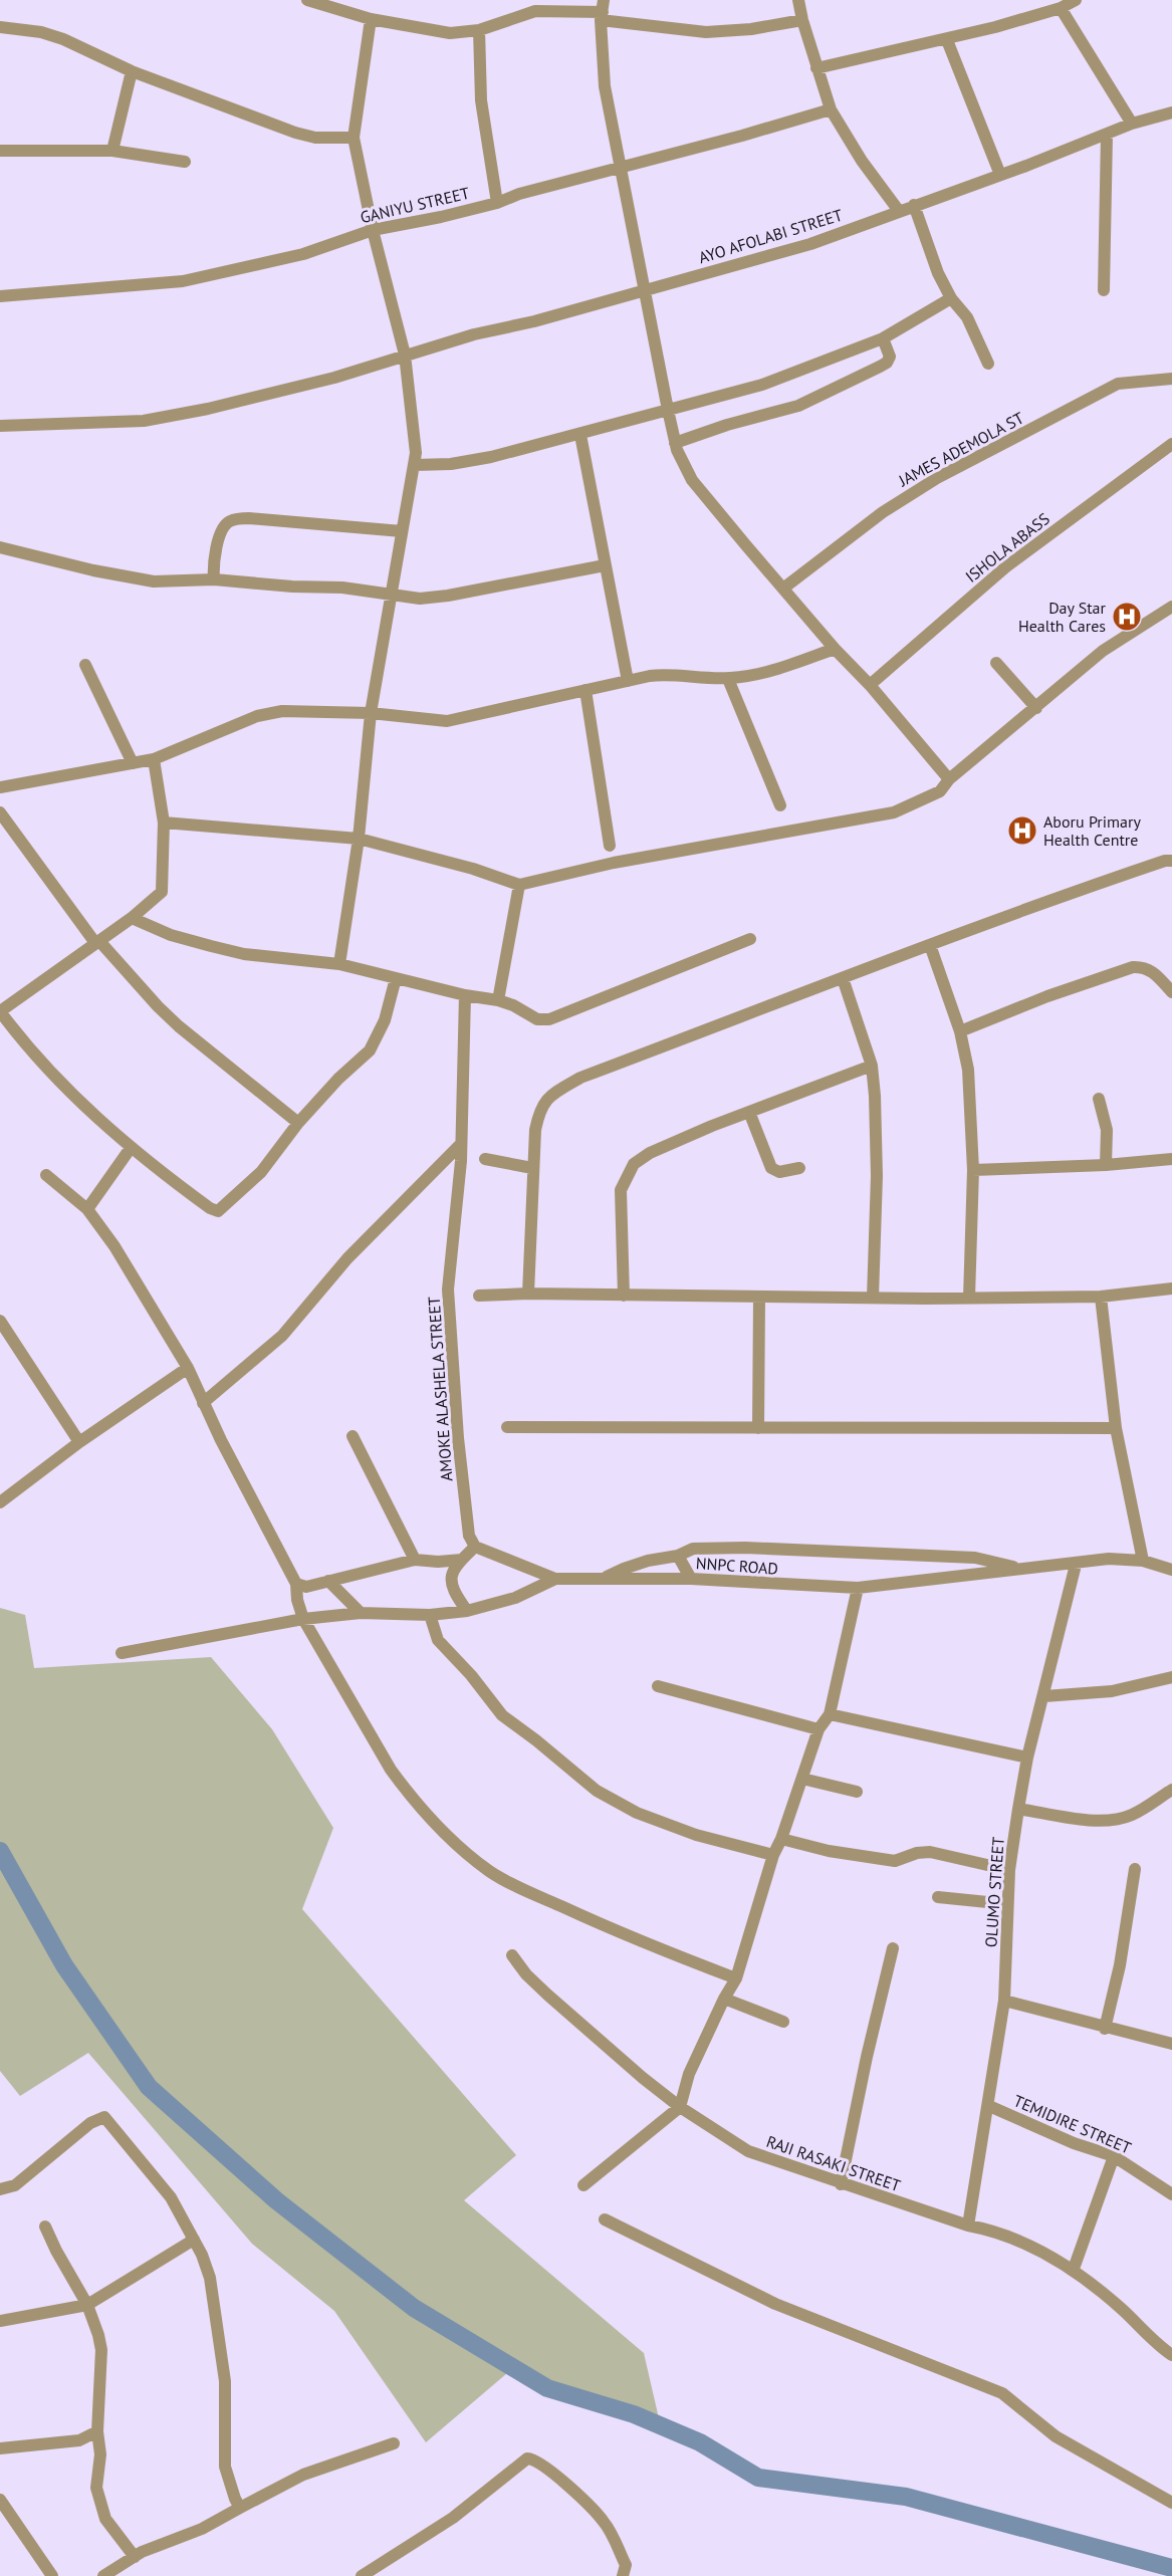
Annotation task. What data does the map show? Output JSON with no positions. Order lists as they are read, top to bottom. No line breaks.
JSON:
{"streets":{"street":["GANIYU STREET","AYO AFOLABI STREET","JAMES ADEMOLA ST","ISHOLA ABASS","AMOKE ALASHELA STREET","NNPC ROAD","OLUMO STREET","TEMIDIRE STREET","RAJI RASAKI STREET"]},"crossings":[["NNPC ROAD","OLUMO STREET"],["OLUMO STREET","TEMIDIRE STREET"],["OLUMO STREET","RAJI RASAKI STREET"]],"places":{"hospital":["Day Star Health Cares","Aboru Primary Health Centre"]}}
